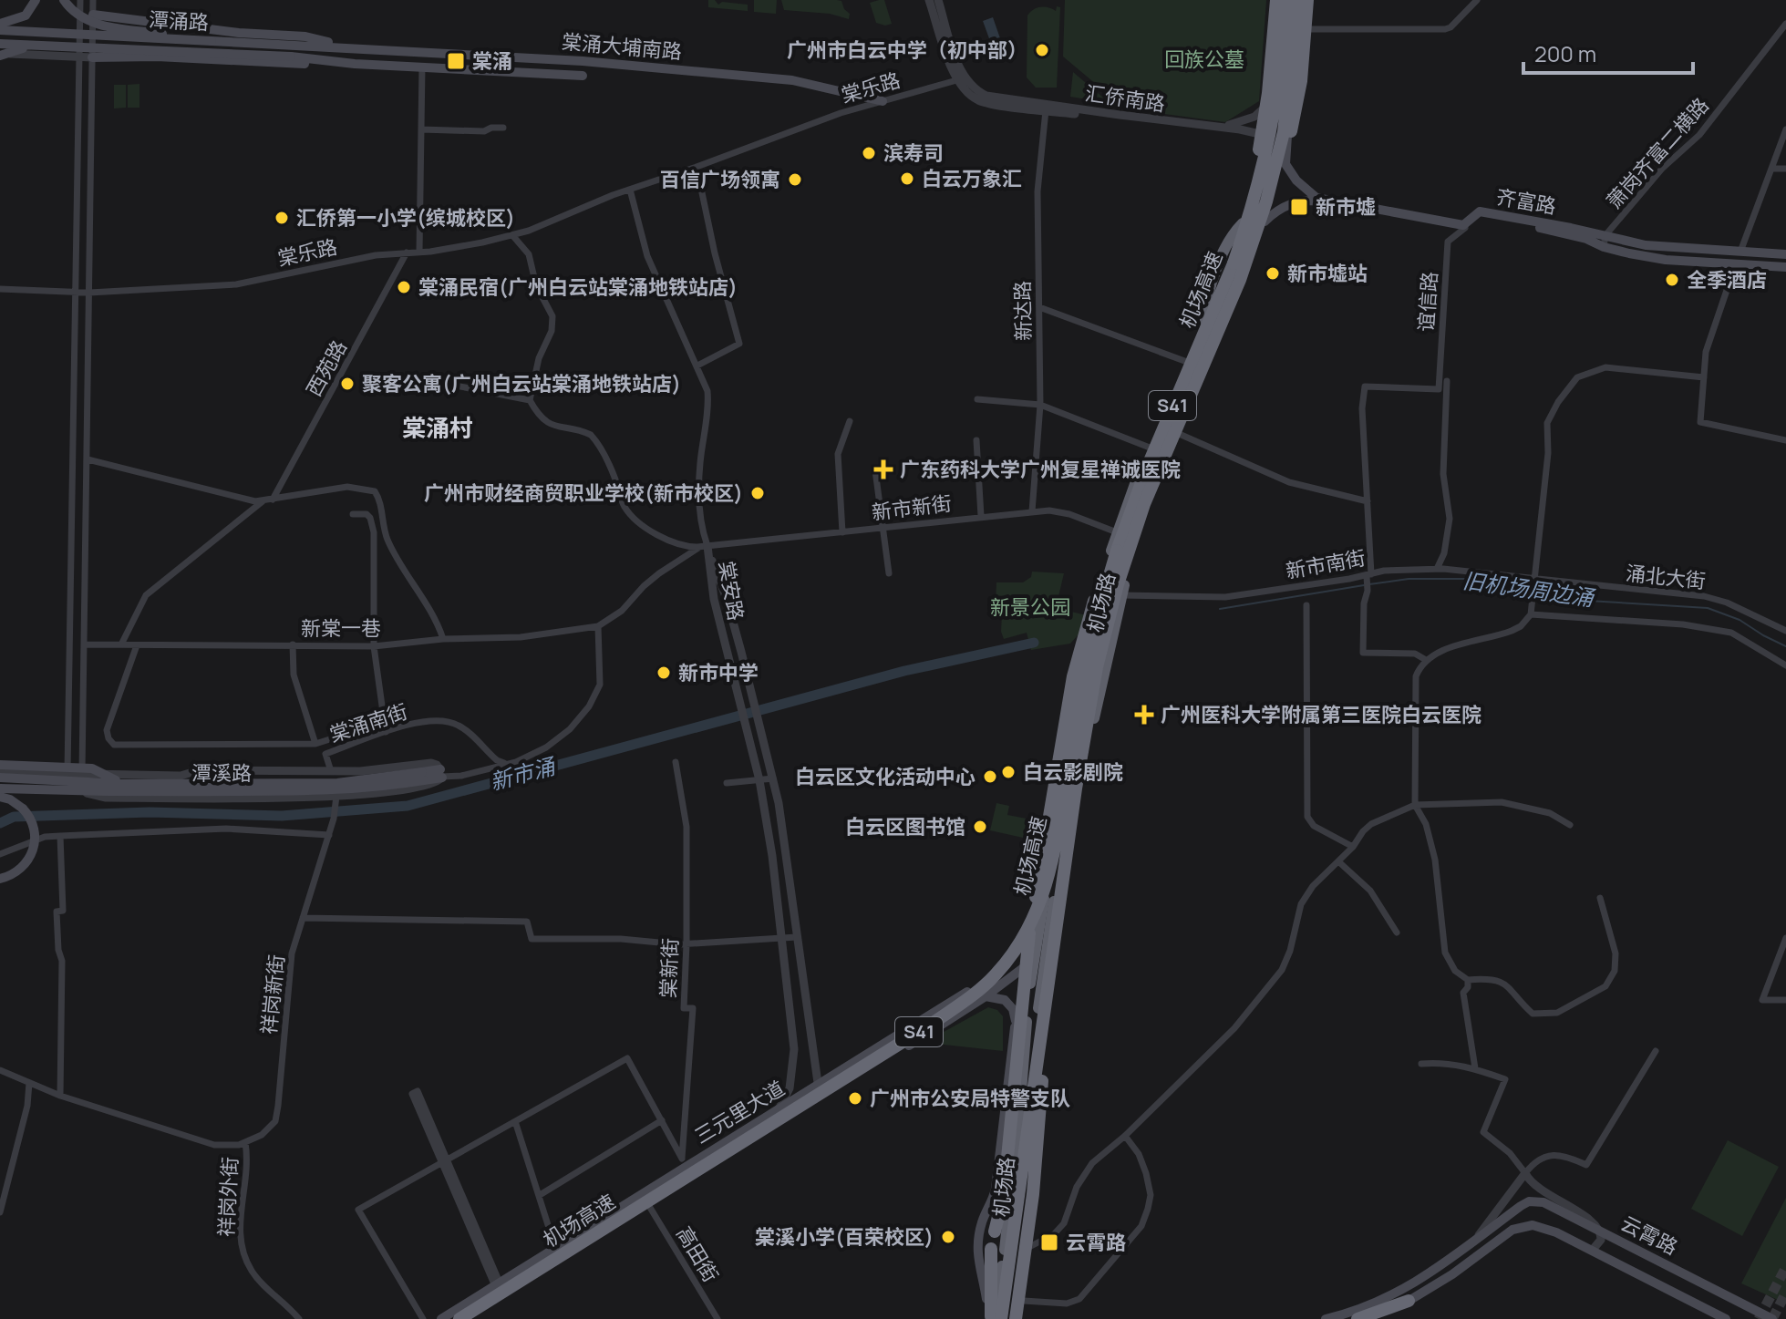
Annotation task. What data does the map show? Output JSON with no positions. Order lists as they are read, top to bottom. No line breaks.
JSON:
{"streets":{"highway":["机场高速","S41","机场路"],"main road":["潭涌路","棠涌大埔南路","齐富路","潭溪路","三元里大道","云霄路"],"street":["棠乐路","汇侨南路","萧岗齐富二横路","谊信路","新达路","西苑路","新市新街","新市南街","涌北大街","棠安路","新棠一巷","棠涌南街","棠新街","祥岗新街","祥岗外街","高田街"]},"crossings":[["潭涌路","棠涌大埔南路"],["棠涌大埔南路","棠乐路"],["棠乐路","汇侨南路"],["棠乐路","西苑路"],["汇侨南路","新达路"],["汇侨南路","机场路"],["萧岗齐富二横路","齐富路"],["齐富路","谊信路"],["齐富路","机场路"],["机场高速","机场路"],["新达路","新市新街"],["新市新街","棠安路"],["新市新街","机场路"],["新市南街","涌北大街"],["新市南街","机场路"],["棠安路","三元里大道"],["机场路","三元里大道"],["棠涌南街","潭溪路"],["棠新街","三元里大道"],["祥岗新街","祥岗外街"],["三元里大道","高田街"]],"districts":["棠涌村"],"water":["旧机场周边涌","新市涌"],"parks":["回族公墓","新景公园"],"places":{"other":["广州市白云中学（初中部）","滨寿司","白云万象汇","百信广场领寓","汇侨第一小学(缤城校区)","新市墟站","全季酒店","棠涌民宿(广州白云站棠涌地铁站店)","聚客公寓(广州白云站棠涌地铁站店)","广州市财经商贸职业学校(新市校区)","新市中学","白云影剧院","白云区文化活动中心","白云区图书馆","广州市公安局特警支队","棠溪小学(百荣校区)"],"transit":["棠涌","新市墟","云霄路"],"health":["广东药科大学广州复星禅诚医院","广州医科大学附属第三医院白云医院"]},"scale_bar":"200 m"}
